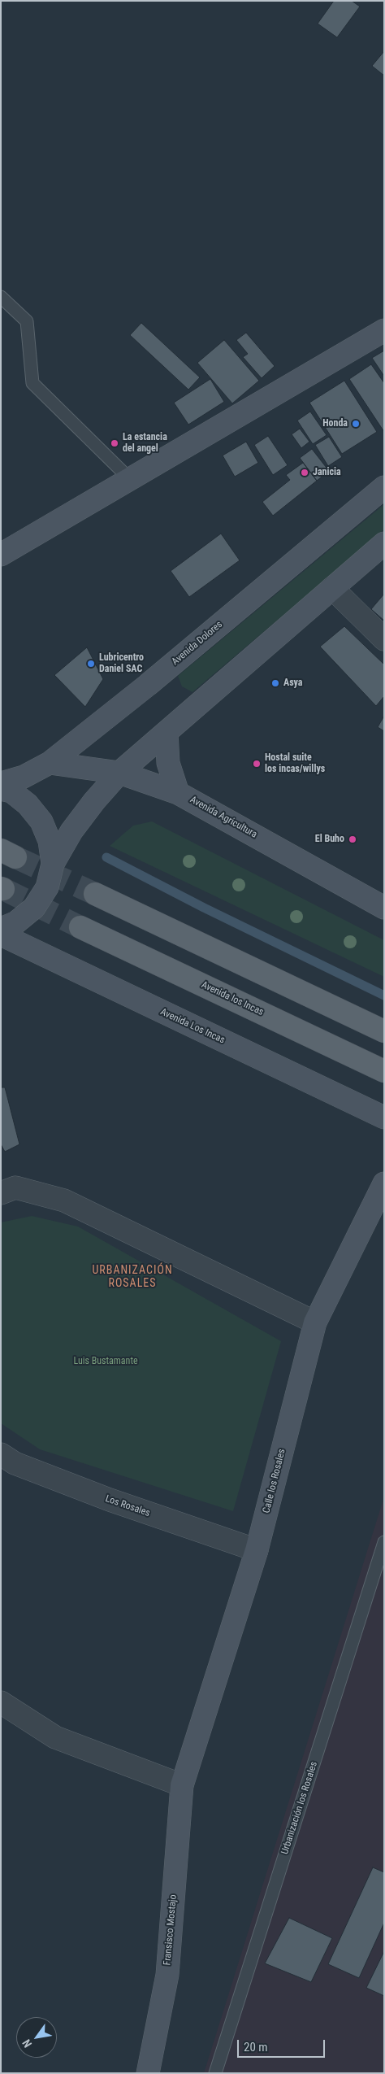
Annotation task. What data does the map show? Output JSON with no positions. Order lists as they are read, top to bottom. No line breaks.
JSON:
{"streets":{"main road":["Avenida Dolores","Avenida Agricultura","Avenida los Incas","Avenida Los Incas","Calle los Rosales","Fransisco Mostajo"],"street":["Los Rosales"],"lane":["Urbanización los Rosales"]},"crossings":[["Avenida Dolores","Avenida Agricultura"],["Calle los Rosales","Los Rosales"],["Calle los Rosales","Fransisco Mostajo"]],"districts":["URBANIZACIÓN ROSALES"],"parks":["Luis Bustamante"],"places":["Honda","La estancia del angel","Janicia","Lubricentro Daniel SAC","Asya","Hostal suite los incas/willys","El Buho"],"scale_bar":"20 m","north":"bottom left"}
